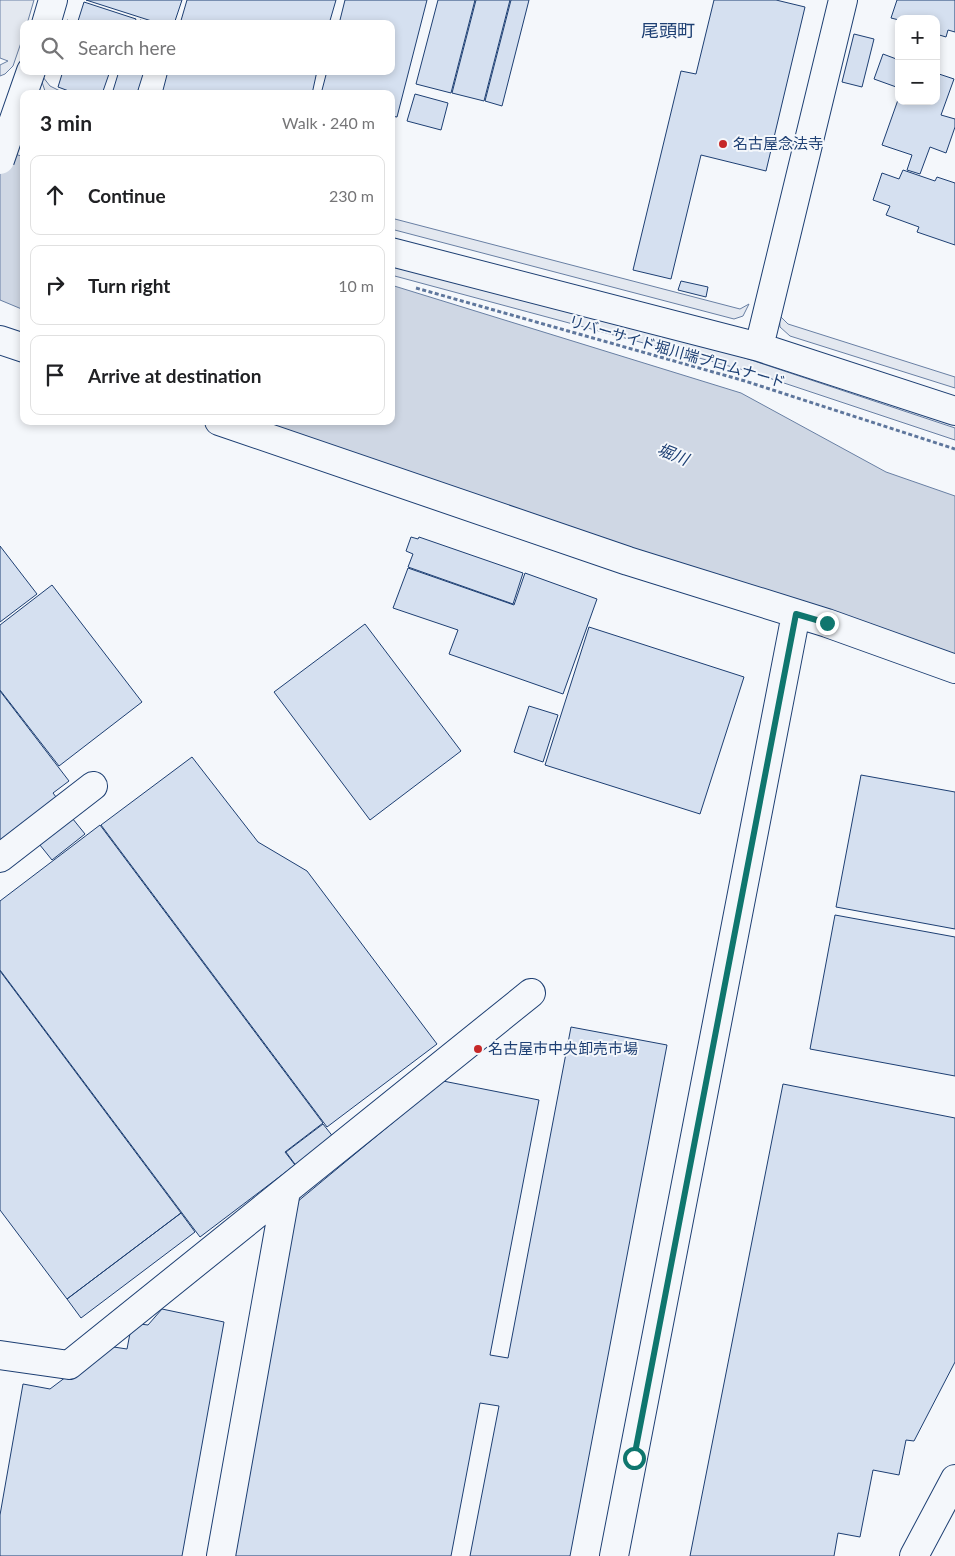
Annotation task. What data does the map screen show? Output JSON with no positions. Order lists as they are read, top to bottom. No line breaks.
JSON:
{"streets":{"path":["リバーサイド堀川端プロムナード"]},"districts":["尾頭町"],"water":["堀川"],"places":["名古屋念法寺","名古屋市中央卸売市場"],"page":{"map_buttons":["+","−"],"search":"Search here","heading":["3 min","Walk · 240 m"],"list":[["Continue","230 m"],["Turn right","10 m"],"Arrive at destination"]}}
